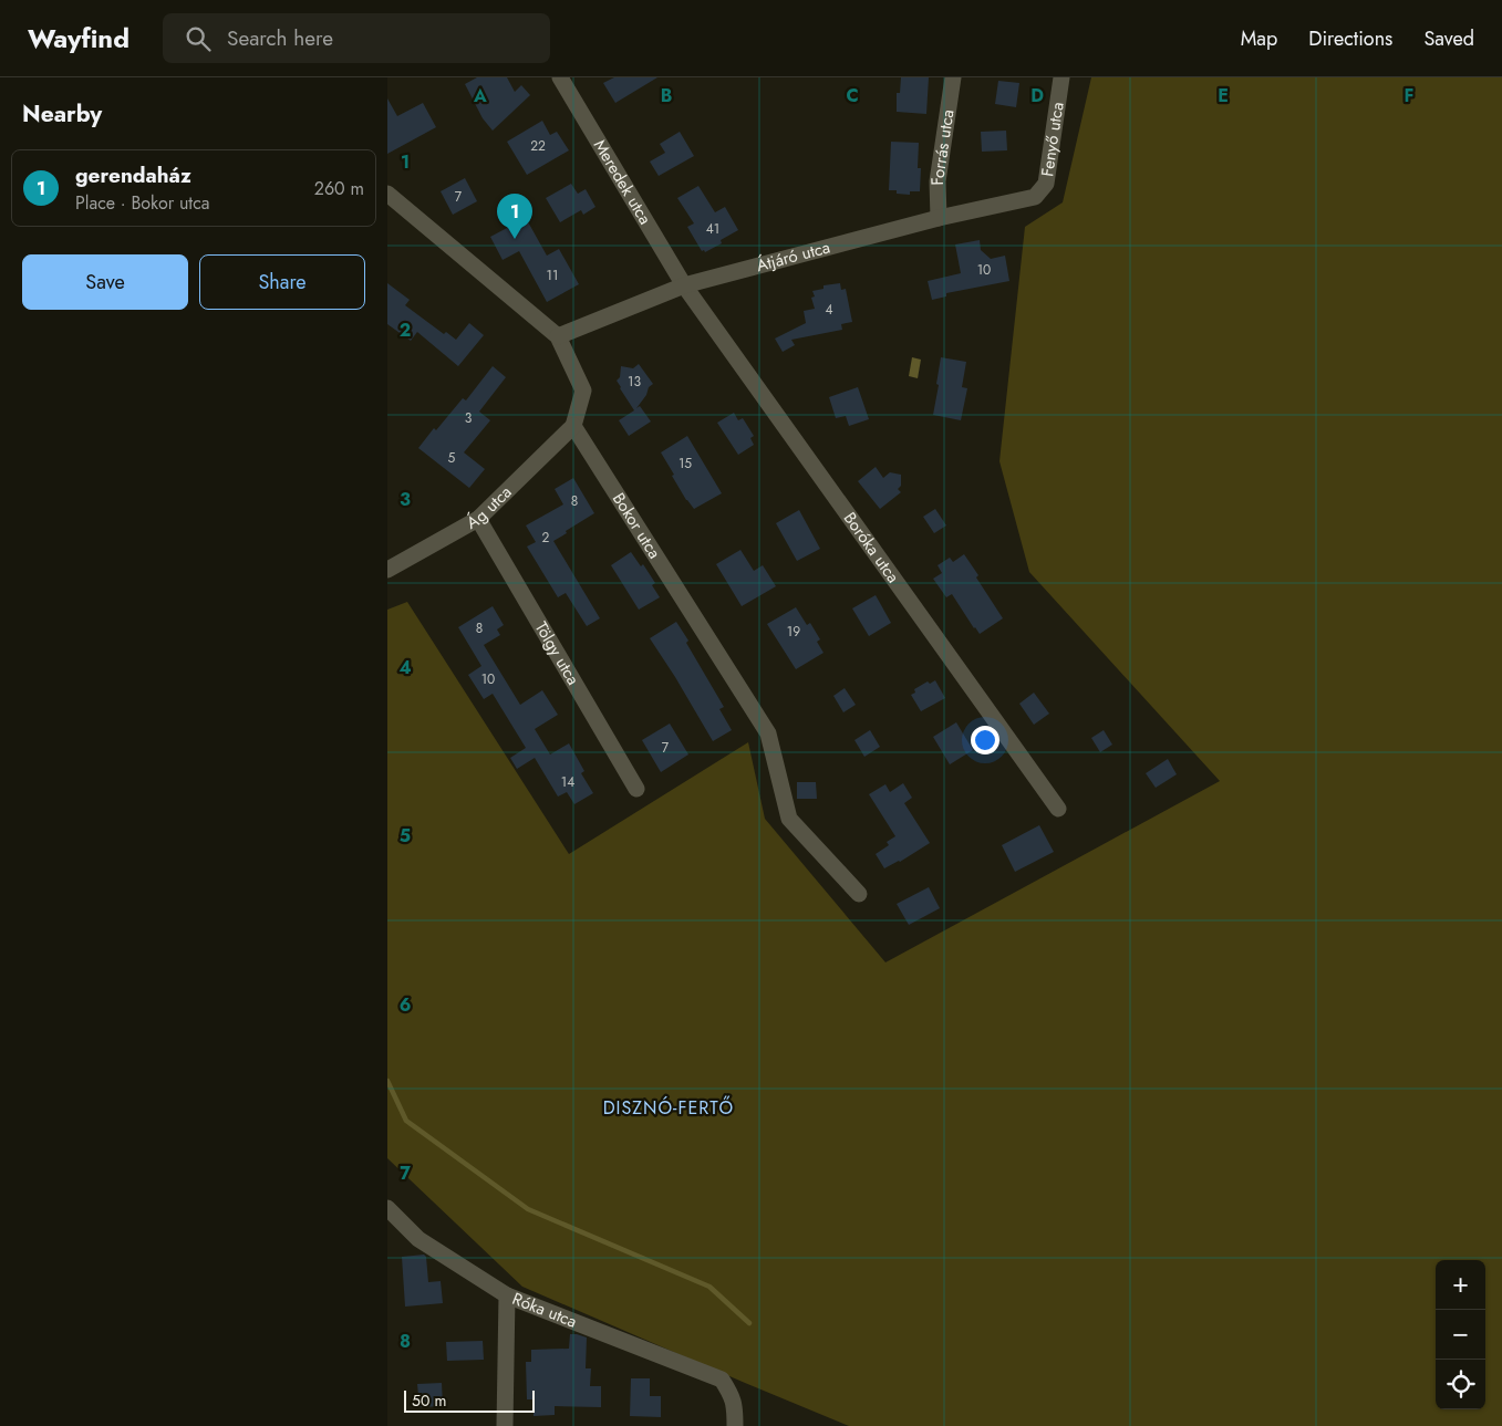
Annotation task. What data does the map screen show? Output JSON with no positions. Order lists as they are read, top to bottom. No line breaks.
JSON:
{"streets":{"street":["Fenyő utca","Forrás utca","Meredek utca","Átjáró utca","Ág utca","Bokor utca","Boróka utca","Tölgy utca","Róka utca"]},"crossings":[["Fenyő utca","Átjáró utca"],["Forrás utca","Átjáró utca"],["Meredek utca","Átjáró utca"],["Meredek utca","Boróka utca"],["Átjáró utca","Boróka utca"],["Ág utca","Bokor utca"],["Ág utca","Tölgy utca"]],"districts":["DISZNÓ-FERTŐ"],"house_numbers":["22","7","41","10","11","4","13","3","5","15","8","2","8","19","10","7","14"],"scale_bar":"50 m","page":{"header":"Wayfind","search":"Search here","nav":["Map","Directions","Saved"],"heading":"Nearby","list":[{"mark":"1","name":"gerendaház","note":"Place · Bokor utca","value":"260 m"}],"pins":"1","buttons":["Save","Share"],"map_buttons":["+","−"],"scale":"50 m"},"grid":{"columns":["A","B","C","D","E","F"],"rows":["1","2","3","4","5","6","7","8"]}}
